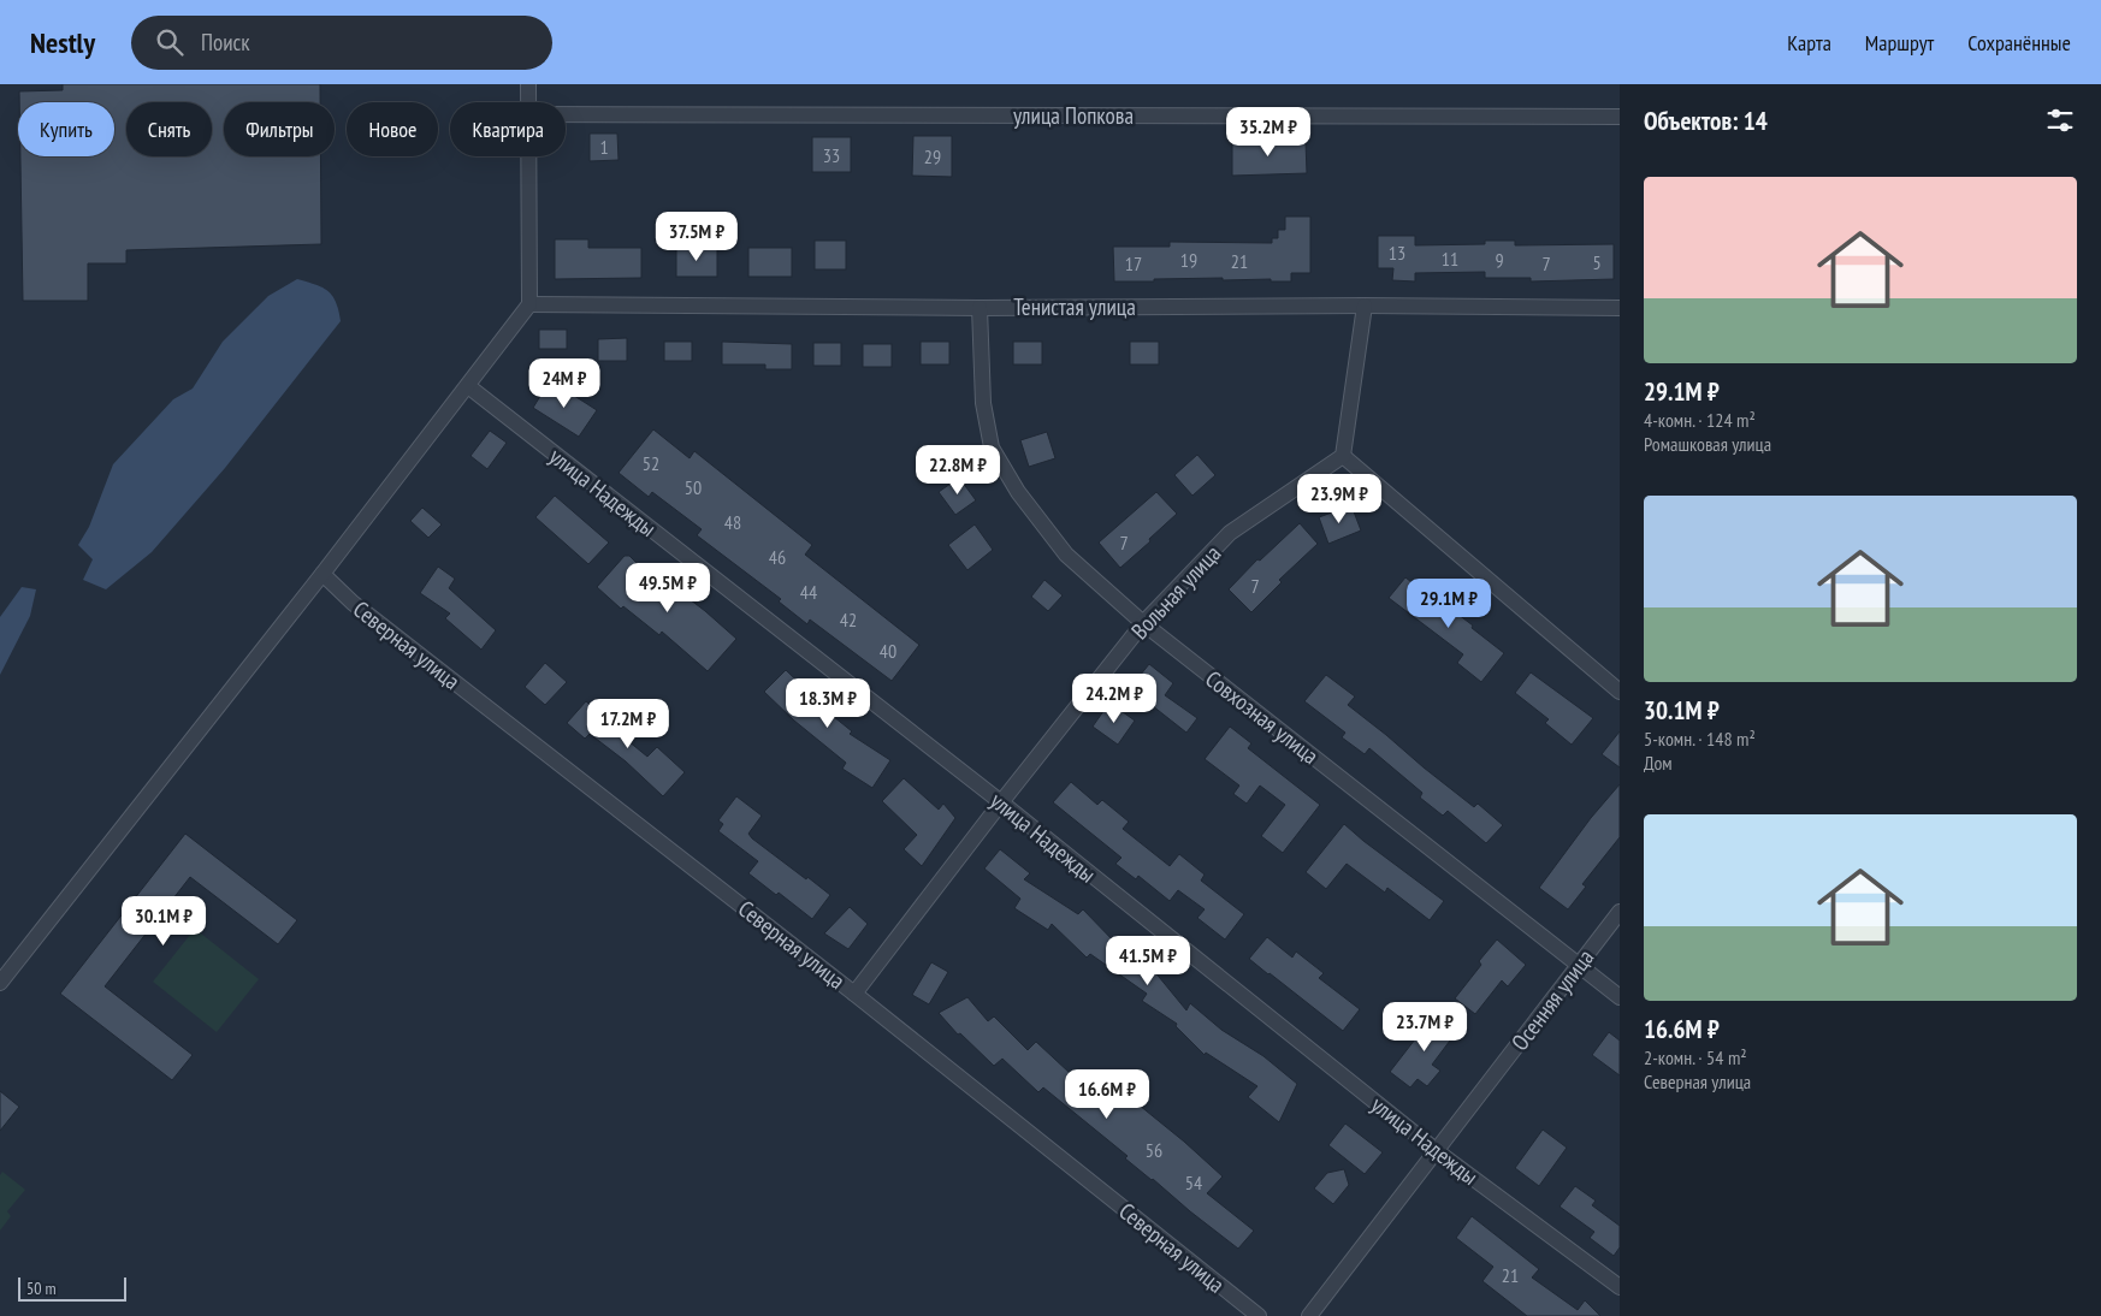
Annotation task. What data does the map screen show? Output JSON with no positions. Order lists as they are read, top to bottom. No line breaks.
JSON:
{"streets":{"street":["улица Попкова","Тенистая улица","улица Надежды","Вольная улица","Северная улица","Совхозная улица","Осенняя улица"]},"crossings":[["Тенистая улица","Совхозная улица"],["улица Надежды","Вольная улица"],["улица Надежды","Осенняя улица"],["Вольная улица","Северная улица"],["Вольная улица","Совхозная улица"],["Совхозная улица","Осенняя улица"]],"house_numbers":["1","33","29","13","11","19","9","21","5","17","7","52","50","48","7","46","7","44","42","40","56","54","21"],"scale_bar":"50 m","page":{"header":"Nestly","search":"Поиск","nav":["Карта","Маршрут","Сохранённые"],"heading":"Объектов: 14","chip":["Купить","Снять","Фильтры","Новое","Квартира"],"price":["35.2M ₽","37.5M ₽","24M ₽","22.8M ₽","23.9M ₽","49.5M ₽","29.1M ₽","24.2M ₽","18.3M ₽","17.2M ₽","30.1M ₽","41.5M ₽","23.7M ₽","16.6M ₽"],"list":[{"name":"29.1M ₽","note":"4-комн. · 124 m² · Ромашковая улица"},{"name":"30.1M ₽","note":"5-комн. · 148 m² · Дом"},{"name":"16.6M ₽","note":"2-комн. · 54 m² · Северная улица"}],"scale":"50 m"}}
